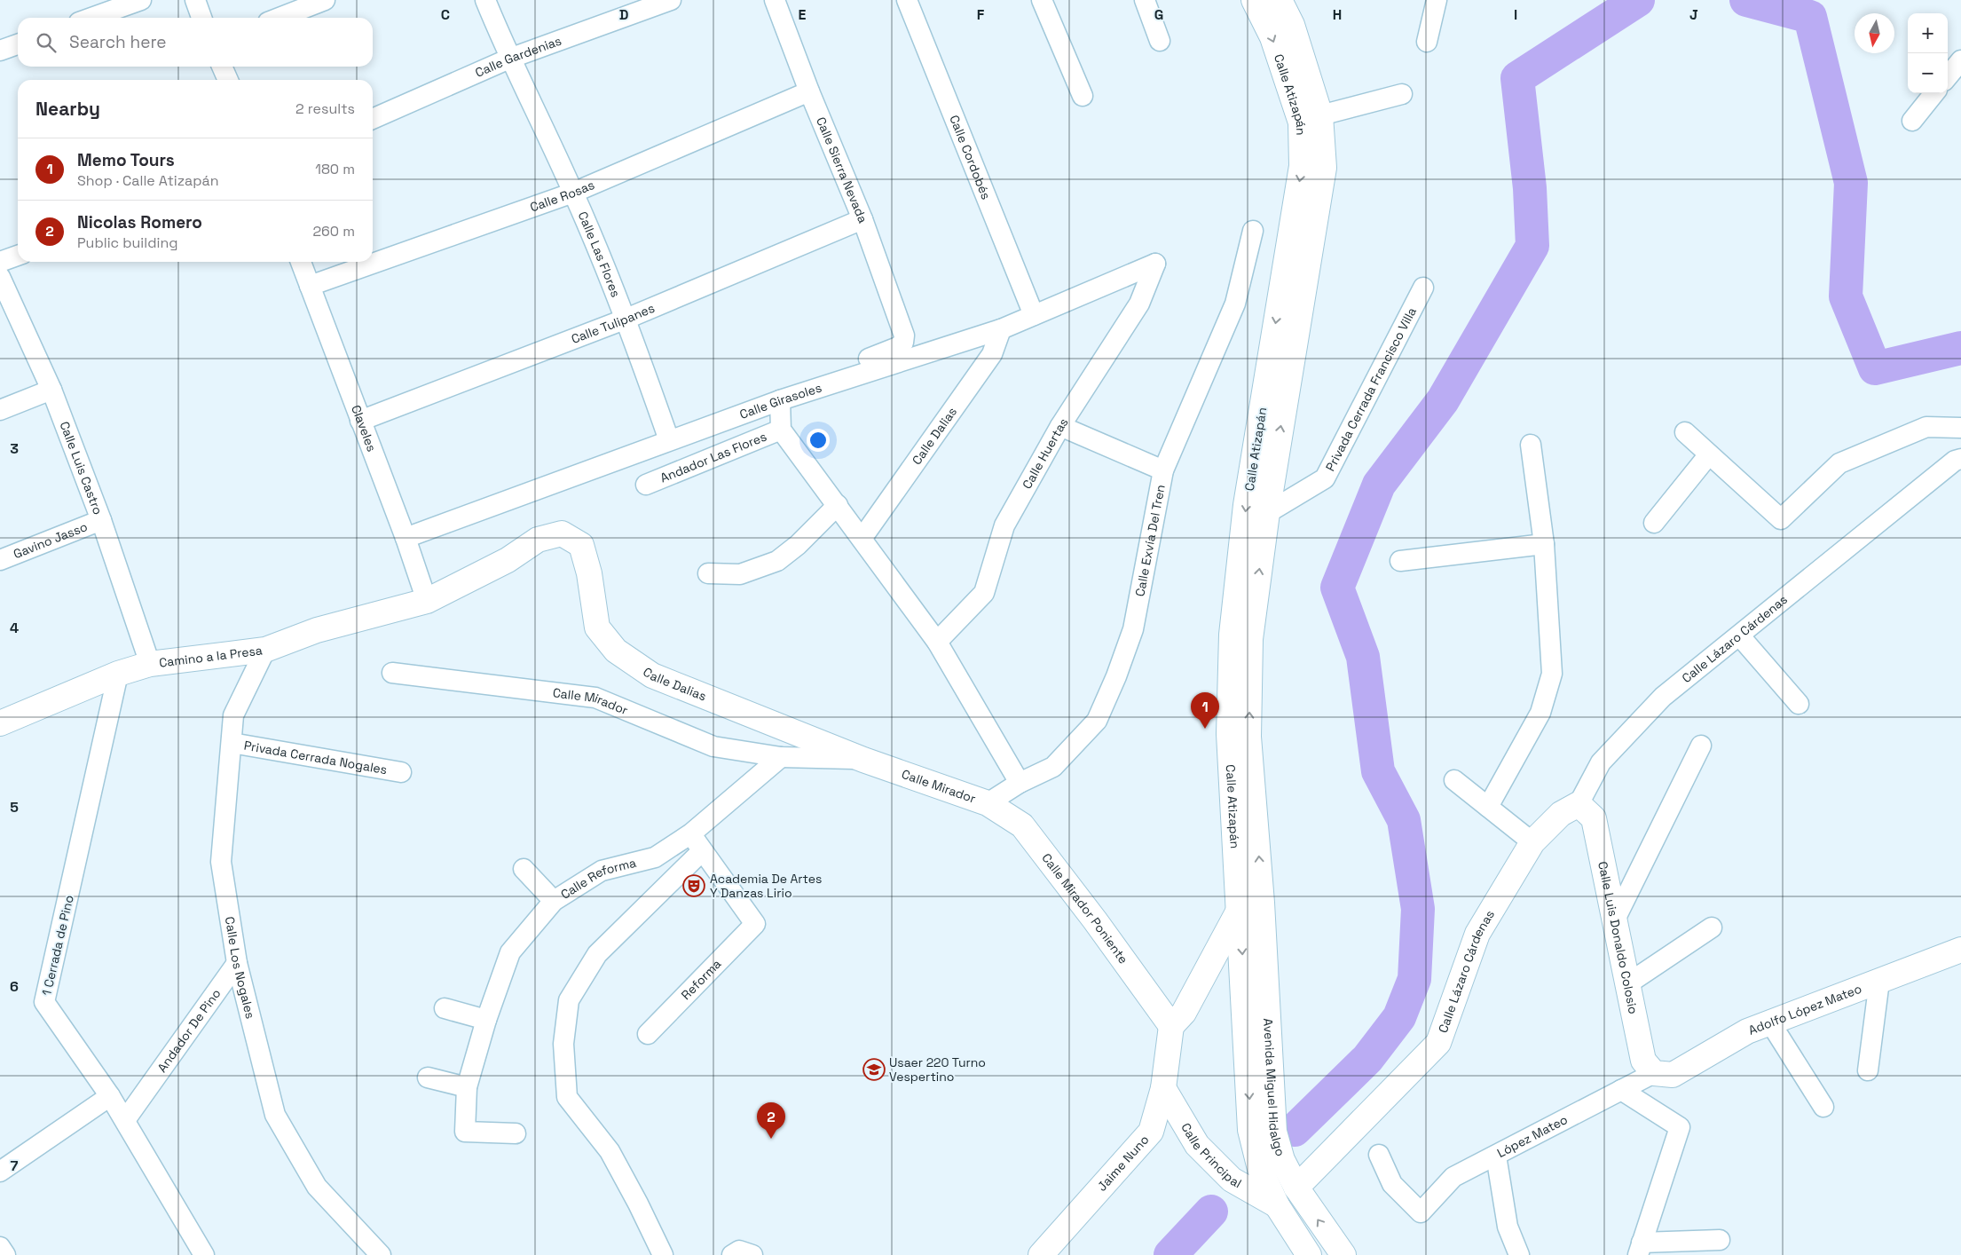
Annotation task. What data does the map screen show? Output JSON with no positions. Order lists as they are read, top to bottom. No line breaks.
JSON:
{"streets":{"main road":["Calle Atizapán","Calle Dalias","Calle Lázaro Cárdenas","Camino a la Presa","Calle Mirador","Calle Mirador Poniente","Calle Luis Donaldo Colosio","Adolfo López Mateo","Avenida Miguel Hidalgo","Calle Principal","Jaime Nuno"],"street":["Calle Gardenias","Calle Cordobés","Calle Sierra Nevada","Calle Rosas","Calle Las Flores","Calle Tulipanes","Privada Cerrada Francisco Villa","Calle Girasoles","Claveles","Calle Huertas","Andador Las Flores","Calle Luis Castro","Gavino Jasso","Calle Exvía Del Tren","Privada Cerrada Nogales","Calle Reforma","1 Cerrada de Pino","Calle Los Nogales","Reforma","Andador De Pino","López Mateo"]},"crossings":[["Calle Gardenias","Calle Las Flores"],["Calle Atizapán","Privada Cerrada Francisco Villa"],["Calle Atizapán","Avenida Miguel Hidalgo"],["Calle Cordobés","Calle Girasoles"],["Calle Sierra Nevada","Calle Rosas"],["Calle Sierra Nevada","Calle Tulipanes"],["Calle Sierra Nevada","Calle Girasoles"],["Calle Rosas","Calle Las Flores"],["Calle Rosas","Claveles"],["Calle Las Flores","Calle Tulipanes"],["Calle Las Flores","Calle Girasoles"],["Calle Tulipanes","Claveles"],["Calle Girasoles","Claveles"],["Calle Girasoles","Calle Dalias"],["Calle Girasoles","Calle Huertas"],["Claveles","Calle Dalias"],["Claveles","Camino a la Presa"],["Calle Dalias","Camino a la Presa"],["Calle Dalias","Calle Mirador"],["Calle Luis Castro","Gavino Jasso"],["Calle Luis Castro","Camino a la Presa"],["Calle Exvía Del Tren","Calle Mirador"],["Calle Exvía Del Tren","Calle Mirador Poniente"],["Calle Lázaro Cárdenas","Calle Luis Donaldo Colosio"],["Calle Lázaro Cárdenas","Avenida Miguel Hidalgo"],["Camino a la Presa","1 Cerrada de Pino"],["Camino a la Presa","Calle Los Nogales"],["Calle Mirador","Calle Reforma"],["Calle Mirador","Calle Mirador Poniente"],["Privada Cerrada Nogales","Calle Los Nogales"],["Calle Mirador Poniente","Jaime Nuno"],["Calle Luis Donaldo Colosio","Adolfo López Mateo"],["Calle Luis Donaldo Colosio","López Mateo"],["1 Cerrada de Pino","Andador De Pino"],["Calle Los Nogales","Andador De Pino"],["Adolfo López Mateo","López Mateo"],["Avenida Miguel Hidalgo","Calle Principal"],["Calle Principal","Jaime Nuno"]],"places":{"theatre":["Academia De Artes Y Danzas Lirio"],"school or university":["Usaer 220 Turno Vespertino"]},"north":"bottom","page":{"map_buttons":["+","−"],"search":"Search here","heading":["Nearby","2 results"],"list":[{"mark":"1","name":"Memo Tours","note":"Shop · Calle Atizapán","value":"180 m"},{"mark":"2","name":"Nicolas Romero","note":"Public building","value":"260 m"}],"pins":["1","2"]},"grid":{"columns":["C","D","E","F","G","H","I","J"],"rows":["3","4","5","6","7"]}}
